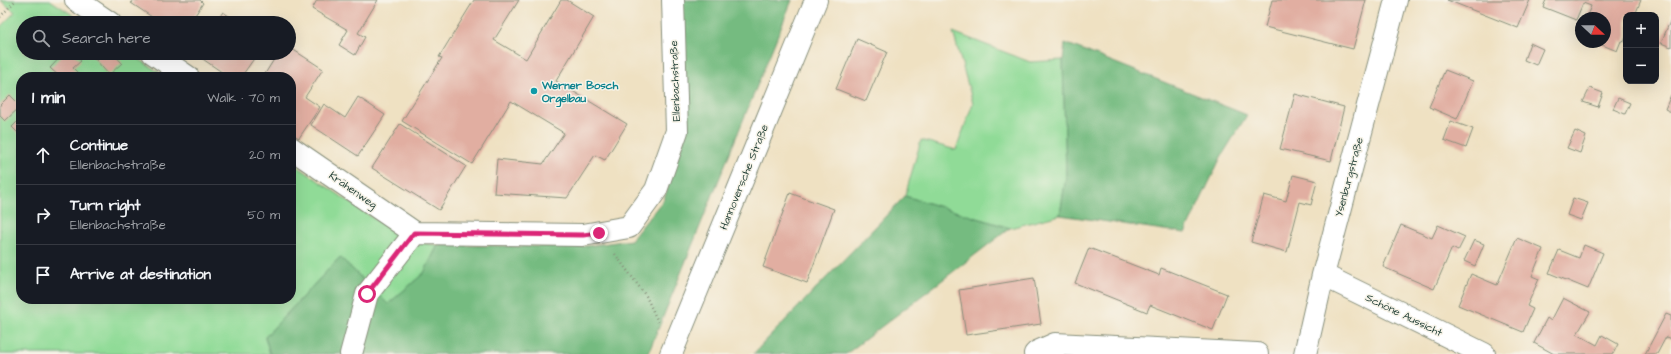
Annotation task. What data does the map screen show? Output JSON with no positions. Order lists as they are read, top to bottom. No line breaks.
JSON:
{"streets":{"street":["Ellenbachstraße","Hannoversche Straße","Ysenburgstraße","Krähenweg","Schöne Aussicht"]},"crossings":[["Ellenbachstraße","Krähenweg"],["Ysenburgstraße","Schöne Aussicht"]],"places":["Werner Bosch Orgelbau"],"north":"right","page":{"map_buttons":["+","−"],"search":"Search here","heading":["1 min","Walk · 70 m"],"list":[["Continue","Ellenbachstraße","20 m"],["Turn right","Ellenbachstraße","50 m"],"Arrive at destination"]}}
